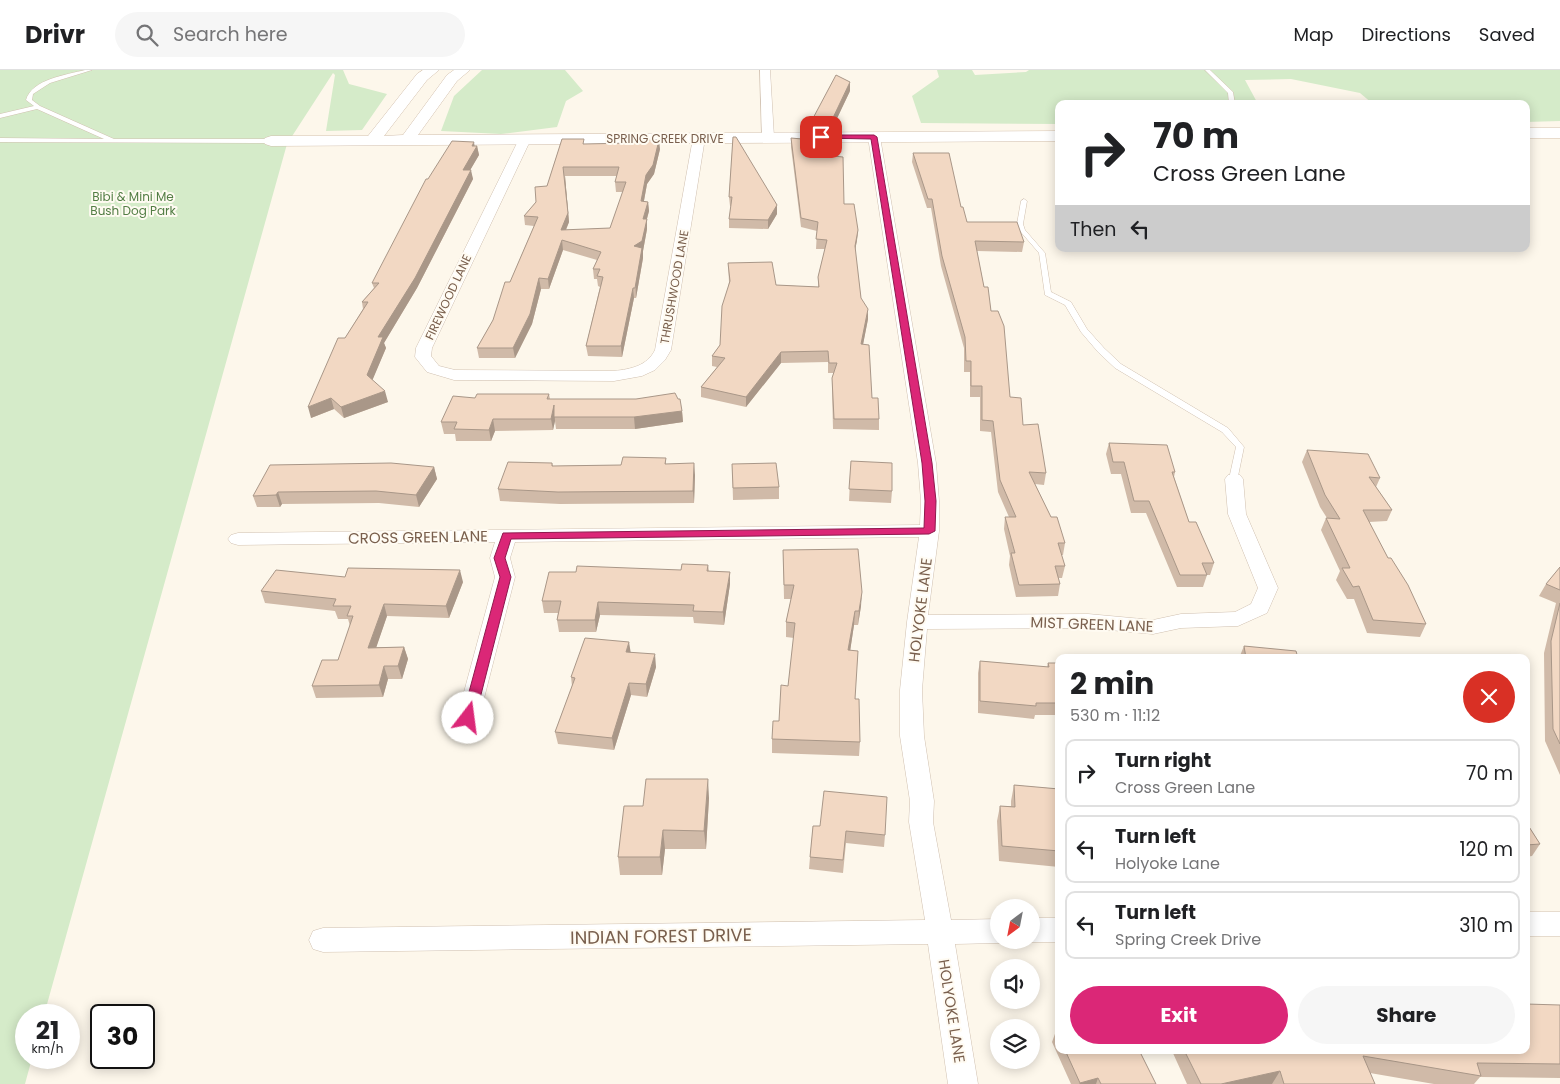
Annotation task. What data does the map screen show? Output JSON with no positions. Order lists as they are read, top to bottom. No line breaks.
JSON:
{"streets":{"street":["SPRING CREEK DRIVE","THRUSHWOOD LANE","FIREWOOD LANE","CROSS GREEN LANE","HOLYOKE LANE","MIST GREEN LANE","INDIAN FOREST DRIVE"]},"crossings":[["SPRING CREEK DRIVE","THRUSHWOOD LANE"],["SPRING CREEK DRIVE","FIREWOOD LANE"],["SPRING CREEK DRIVE","HOLYOKE LANE"],["THRUSHWOOD LANE","FIREWOOD LANE"],["CROSS GREEN LANE","HOLYOKE LANE"],["HOLYOKE LANE","MIST GREEN LANE"],["HOLYOKE LANE","INDIAN FOREST DRIVE"]],"parks":["Bibi & Mini Me Bush Dog Park"],"north":"bottom left","page":{"header":"Drivr","search":"Search here","nav":["Map","Directions","Saved"],"turn":["70 m","Cross Green Lane"],"then":"Then","heading":["2 min","530 m · 11:12"],"list":[{"name":"Turn right","note":"Cross Green Lane","value":"70 m"},{"name":"Turn left","note":"Holyoke Lane","value":"120 m"},{"name":"Turn left","note":"Spring Creek Drive","value":"310 m"}],"buttons":["Exit","Share"],"speed":"21 km/h","limit":"30"}}
